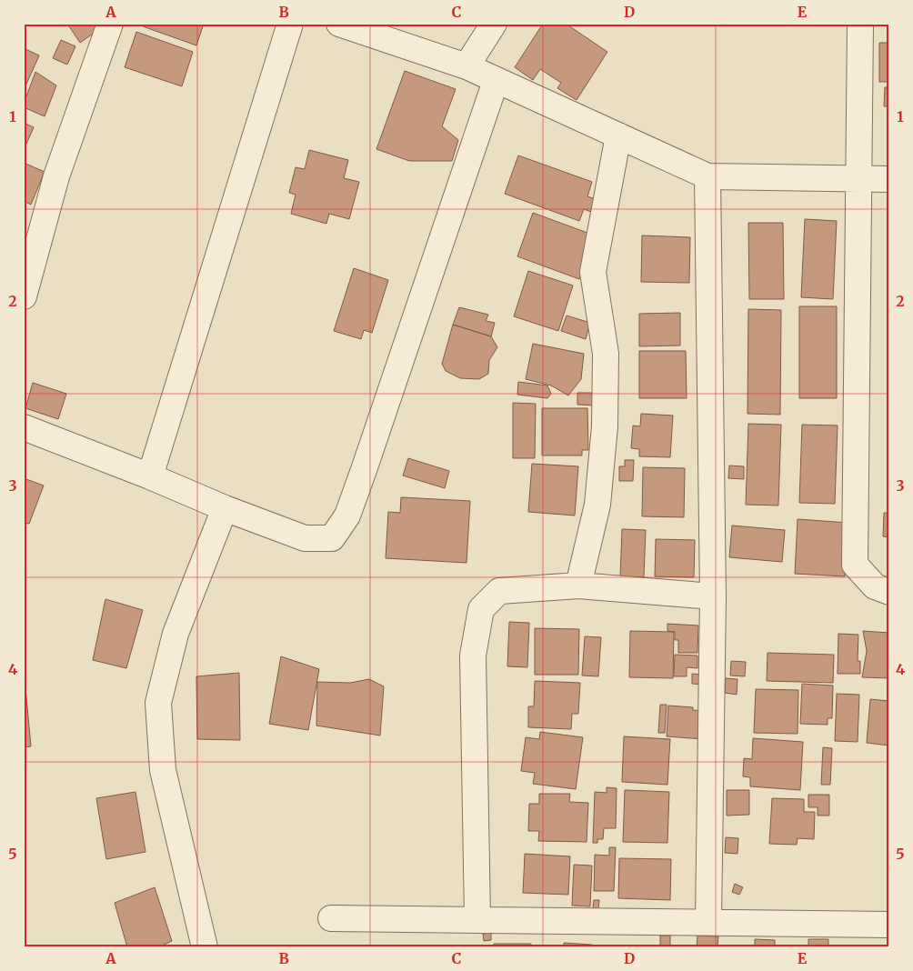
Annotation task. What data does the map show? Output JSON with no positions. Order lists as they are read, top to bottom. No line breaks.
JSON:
{"grid":{"columns":["A","B","C","D","E"],"rows":["1","2","3","4","5"]}}
